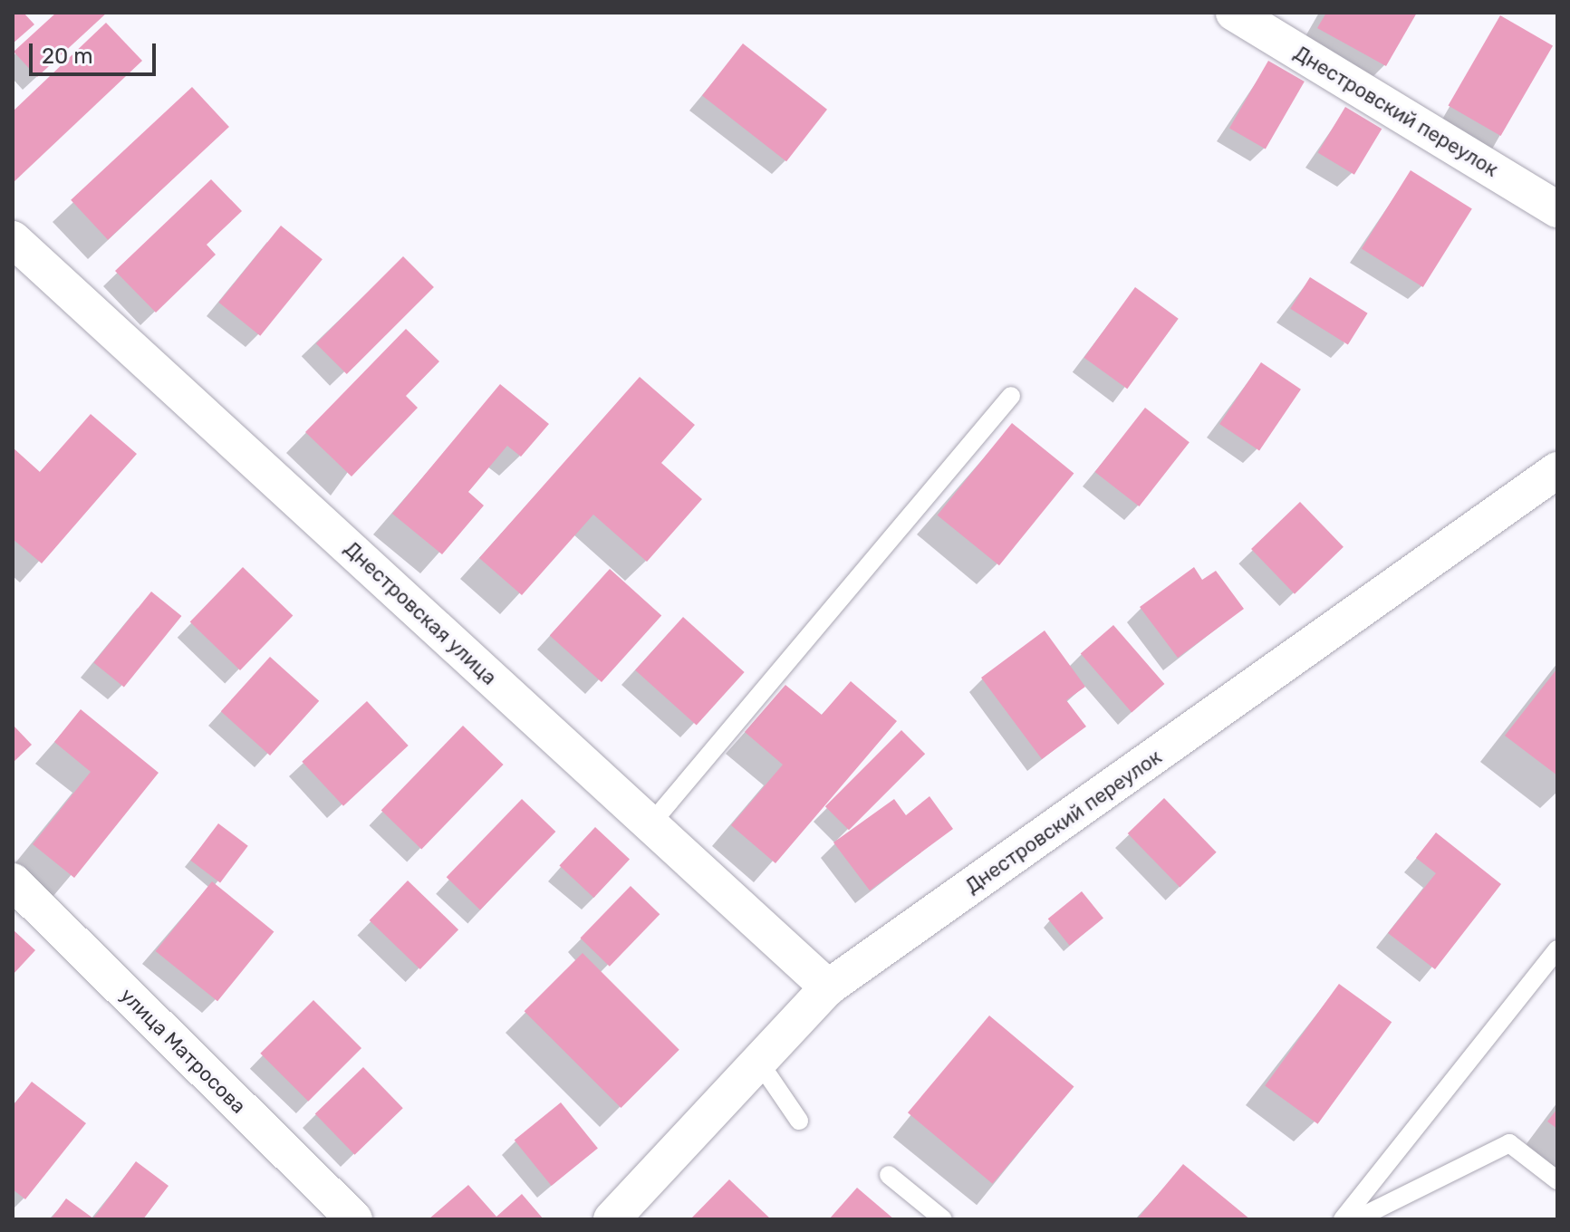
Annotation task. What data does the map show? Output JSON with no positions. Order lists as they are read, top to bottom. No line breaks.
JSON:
{"streets":{"street":["Днестровский переулок","Днестровская улица","улица Матросова"]},"crossings":[["Днестровский переулок","Днестровская улица"]],"scale_bar":"20 m"}
